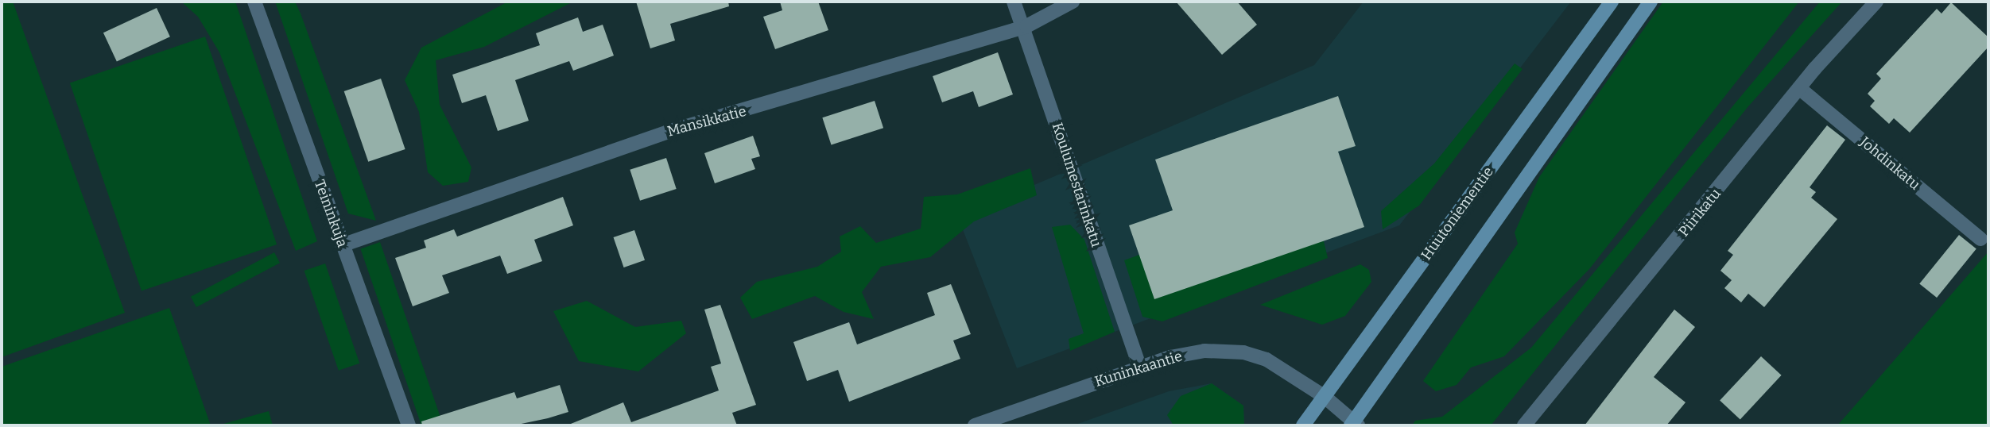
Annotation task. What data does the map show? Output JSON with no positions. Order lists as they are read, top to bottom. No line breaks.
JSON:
{"streets":{"main road":["Huutoniementie"],"street":["Mansikkatie","Johdinkatu","Koulumestarinkatu","Piirikatu","Teininkuja","Kuninkaantie"]},"crossings":[["Mansikkatie","Koulumestarinkatu"],["Mansikkatie","Teininkuja"],["Johdinkatu","Piirikatu"],["Koulumestarinkatu","Kuninkaantie"],["Huutoniementie","Kuninkaantie"]]}
